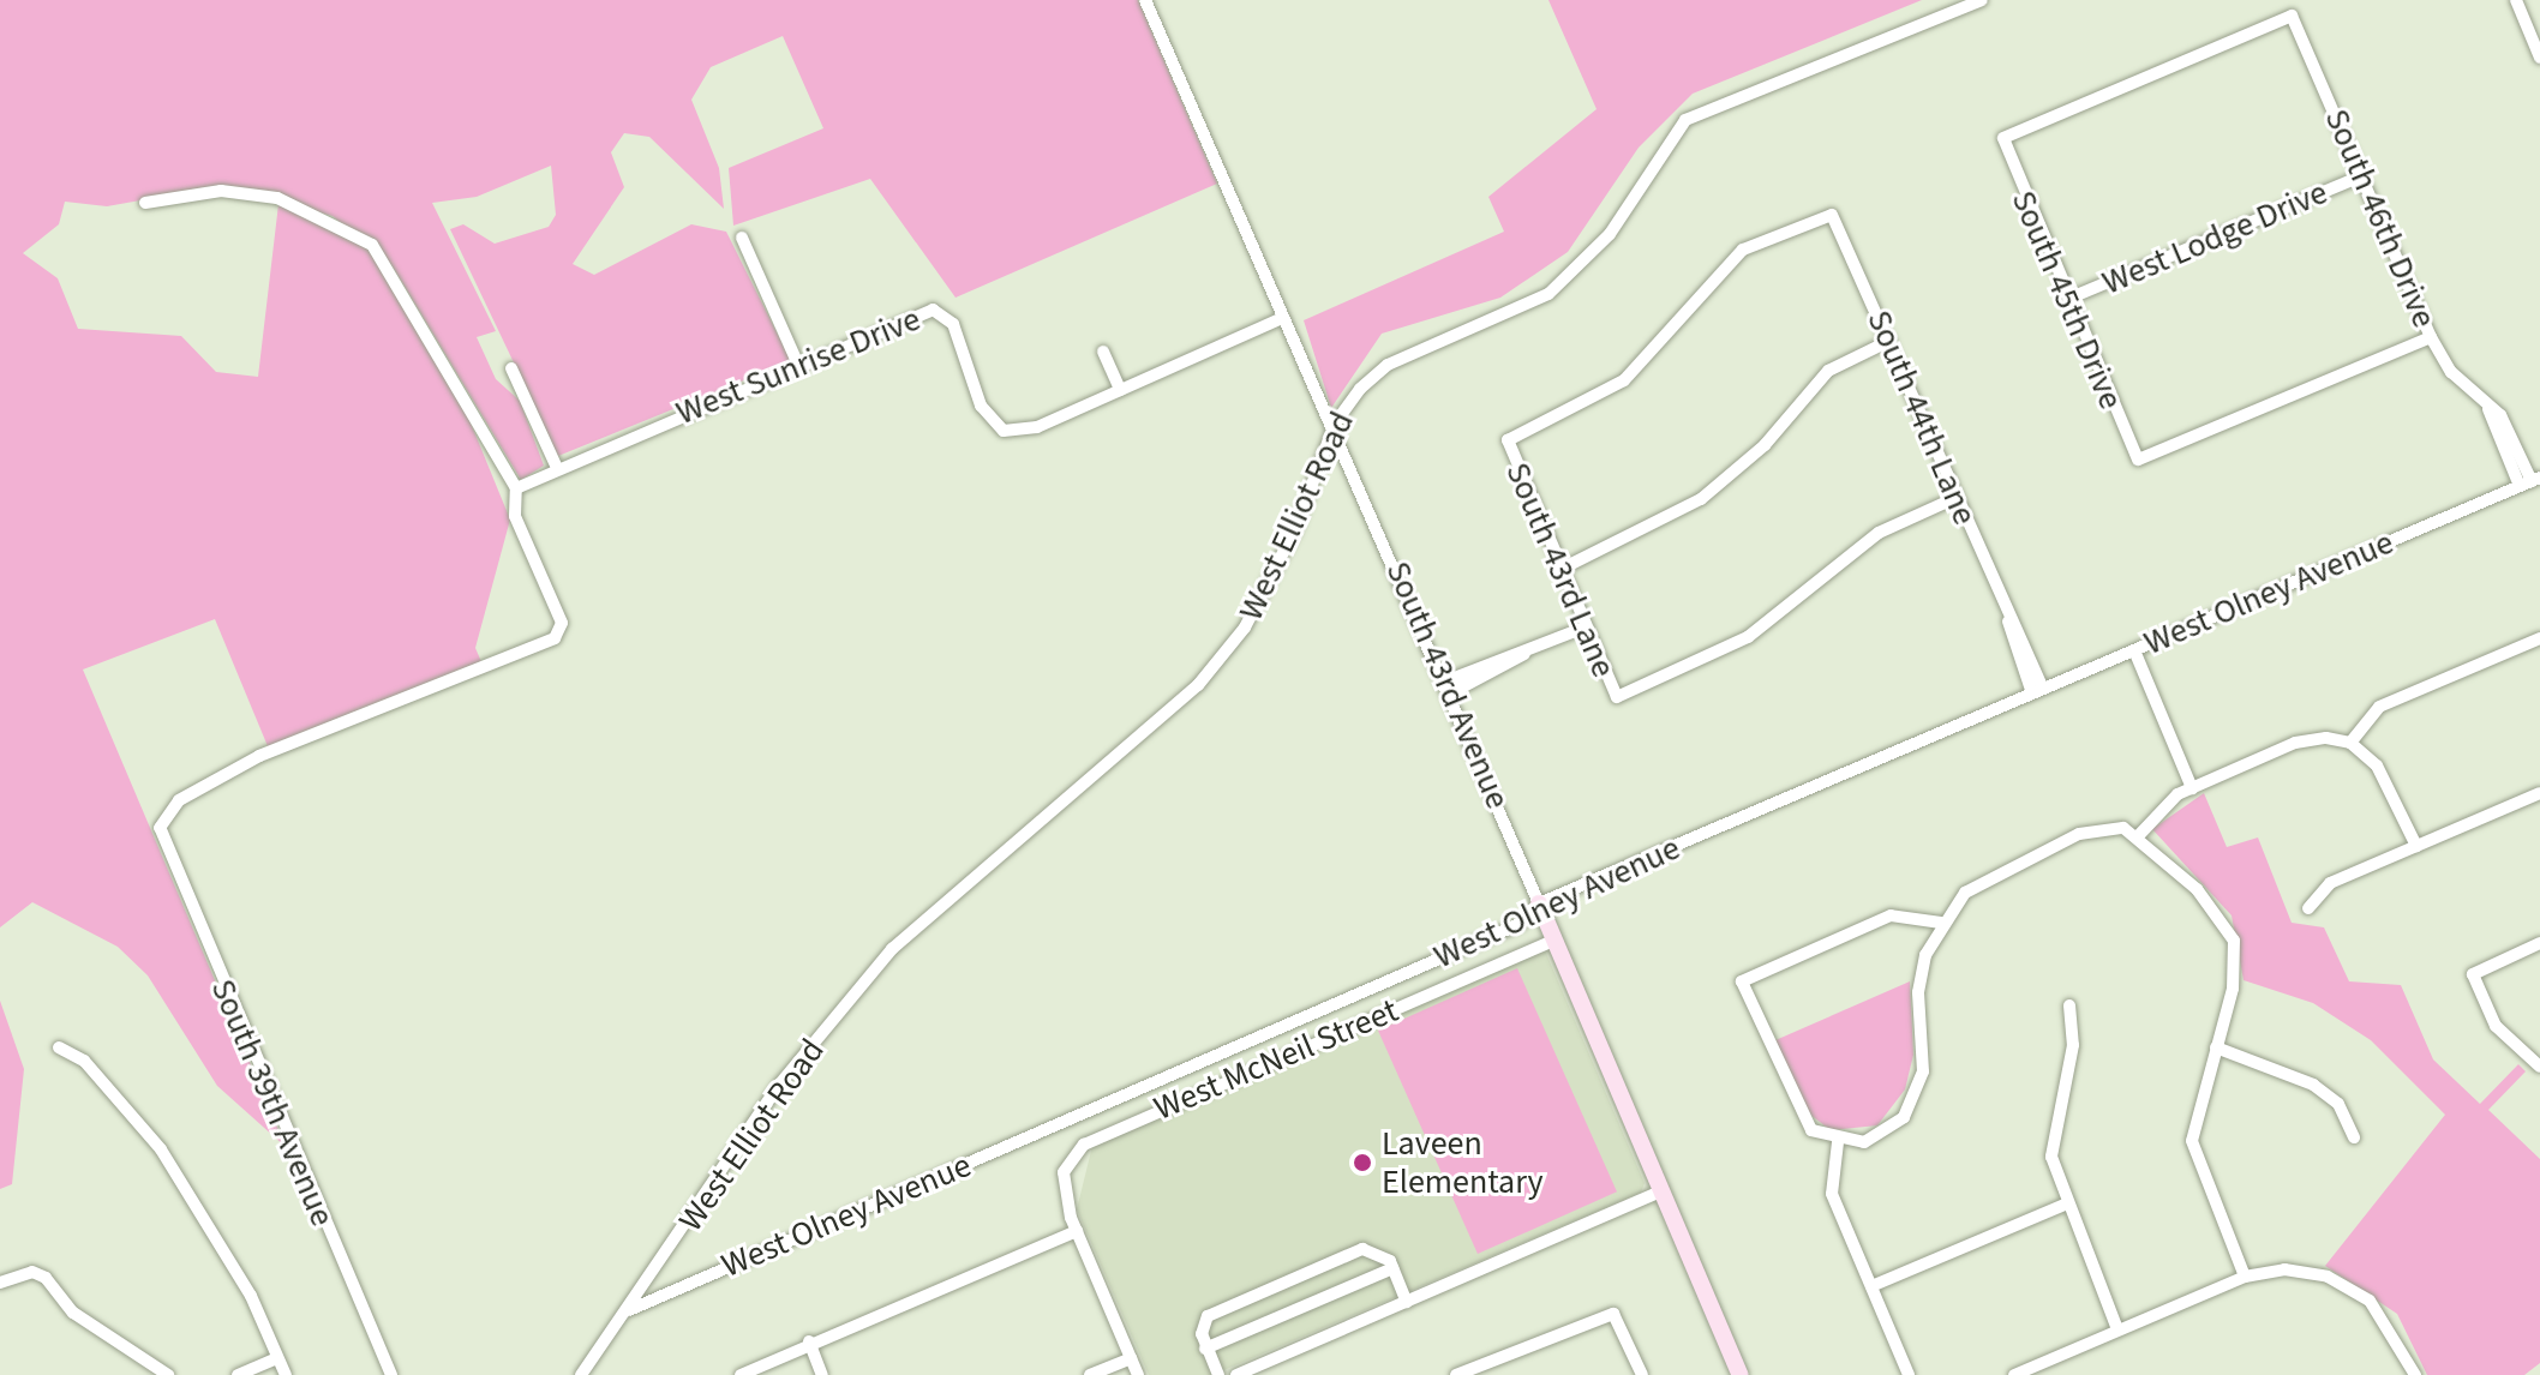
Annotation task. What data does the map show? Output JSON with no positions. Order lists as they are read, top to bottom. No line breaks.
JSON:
{"streets":{"street":["South 46th Drive","West Lodge Drive","South 45th Drive","West Sunrise Drive","South 44th Lane","West Elliot Road","South 43rd Lane","West Olney Avenue","South 43rd Avenue","West McNeil Street","South 39th Avenue"]},"crossings":[["South 46th Drive","West Lodge Drive"],["South 46th Drive","South 45th Drive"],["South 46th Drive","West Olney Avenue"],["West Lodge Drive","South 45th Drive"],["West Sunrise Drive","South 43rd Avenue"],["West Sunrise Drive","South 39th Avenue"],["South 44th Lane","South 43rd Lane"],["South 44th Lane","West Olney Avenue"],["West Elliot Road","West Olney Avenue"],["West Elliot Road","South 43rd Avenue"],["West Olney Avenue","South 43rd Avenue"],["South 43rd Avenue","West McNeil Street"]],"places":["Laveen Elementary"]}
